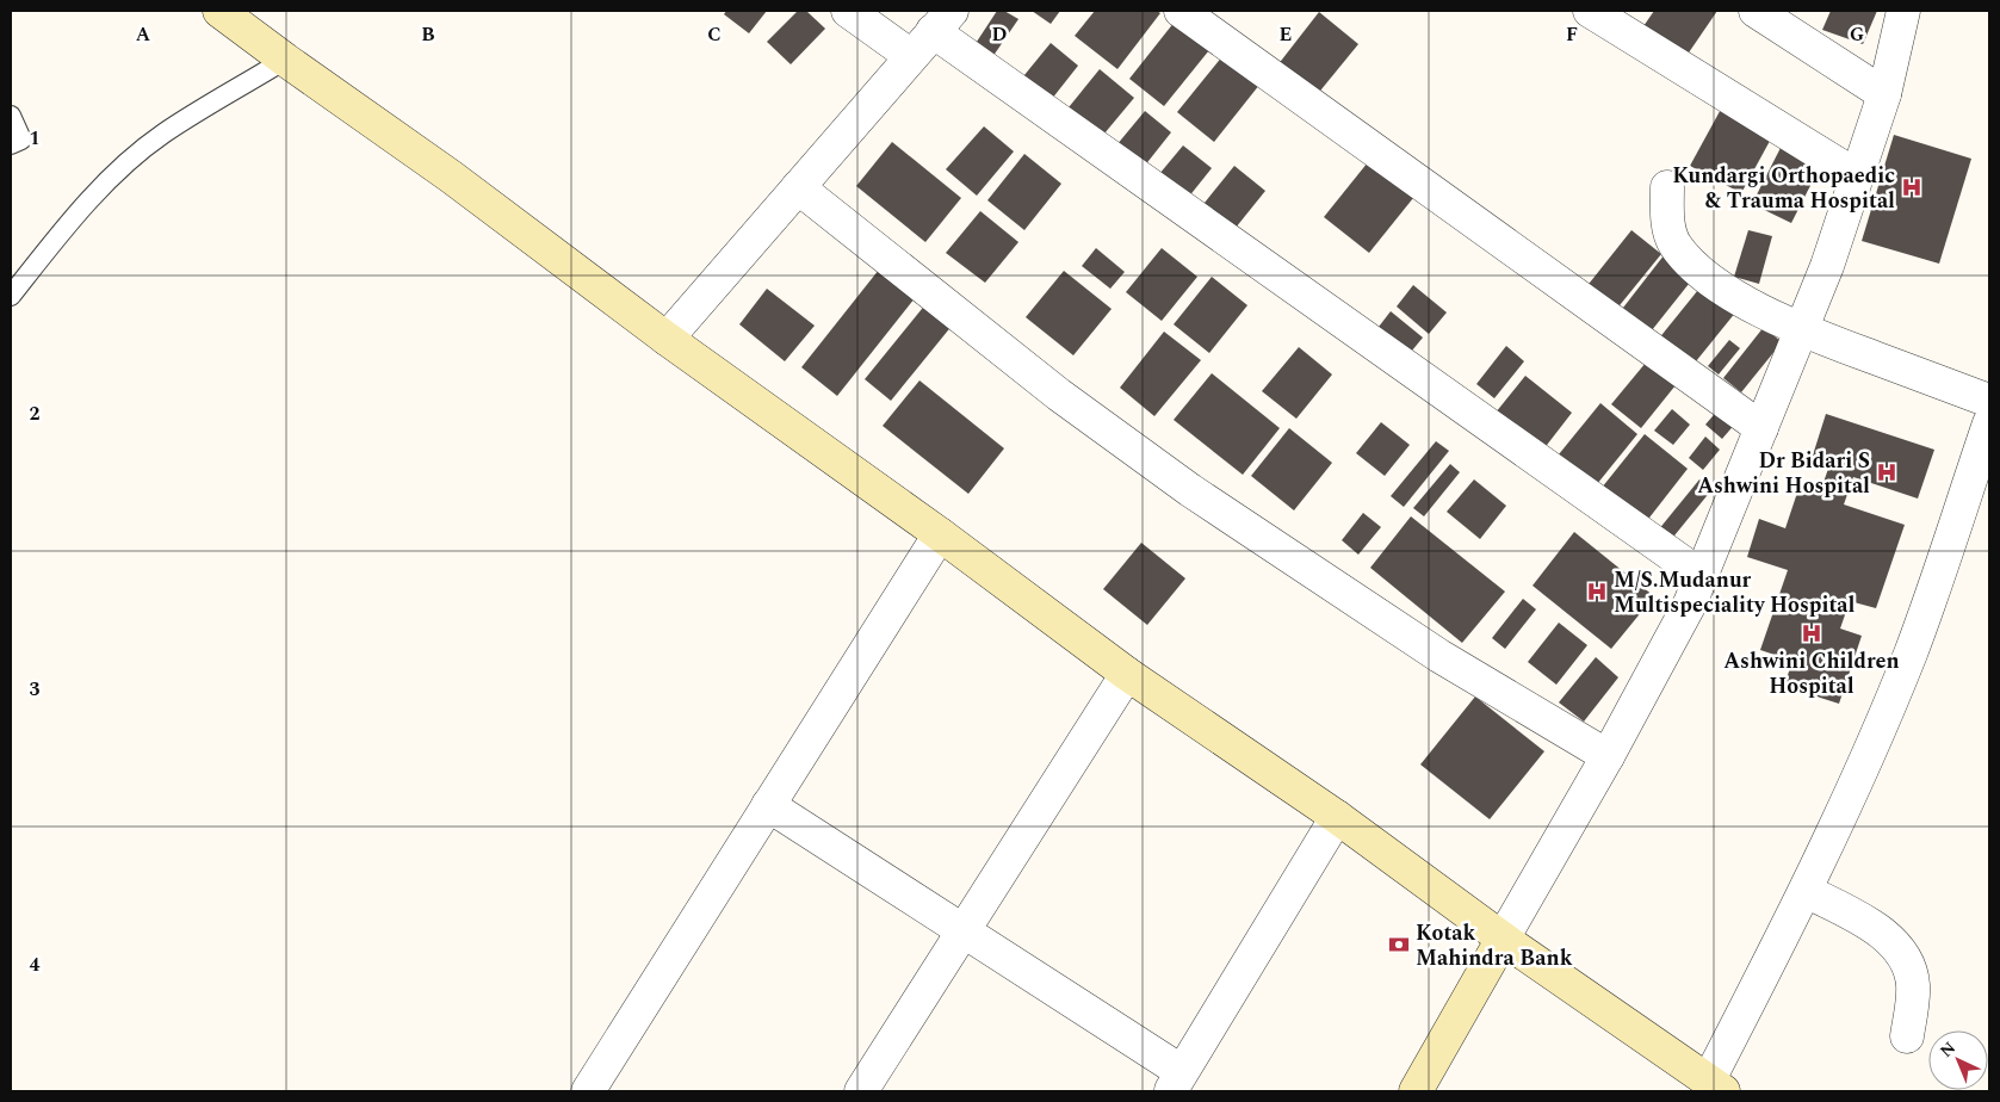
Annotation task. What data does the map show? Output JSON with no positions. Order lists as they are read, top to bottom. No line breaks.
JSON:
{"places":{"hospital":["Kundargi Orthopaedic & Trauma Hospital","Dr Bidari S Ashwini Hospital","M/S.Mudanur Multispeciality Hospital","Ashwini Children Hospital"],"bank":["Kotak Mahindra Bank"]},"north":"top left","grid":{"columns":["A","B","C","D","E","F","G"],"rows":["1","2","3","4"]}}
